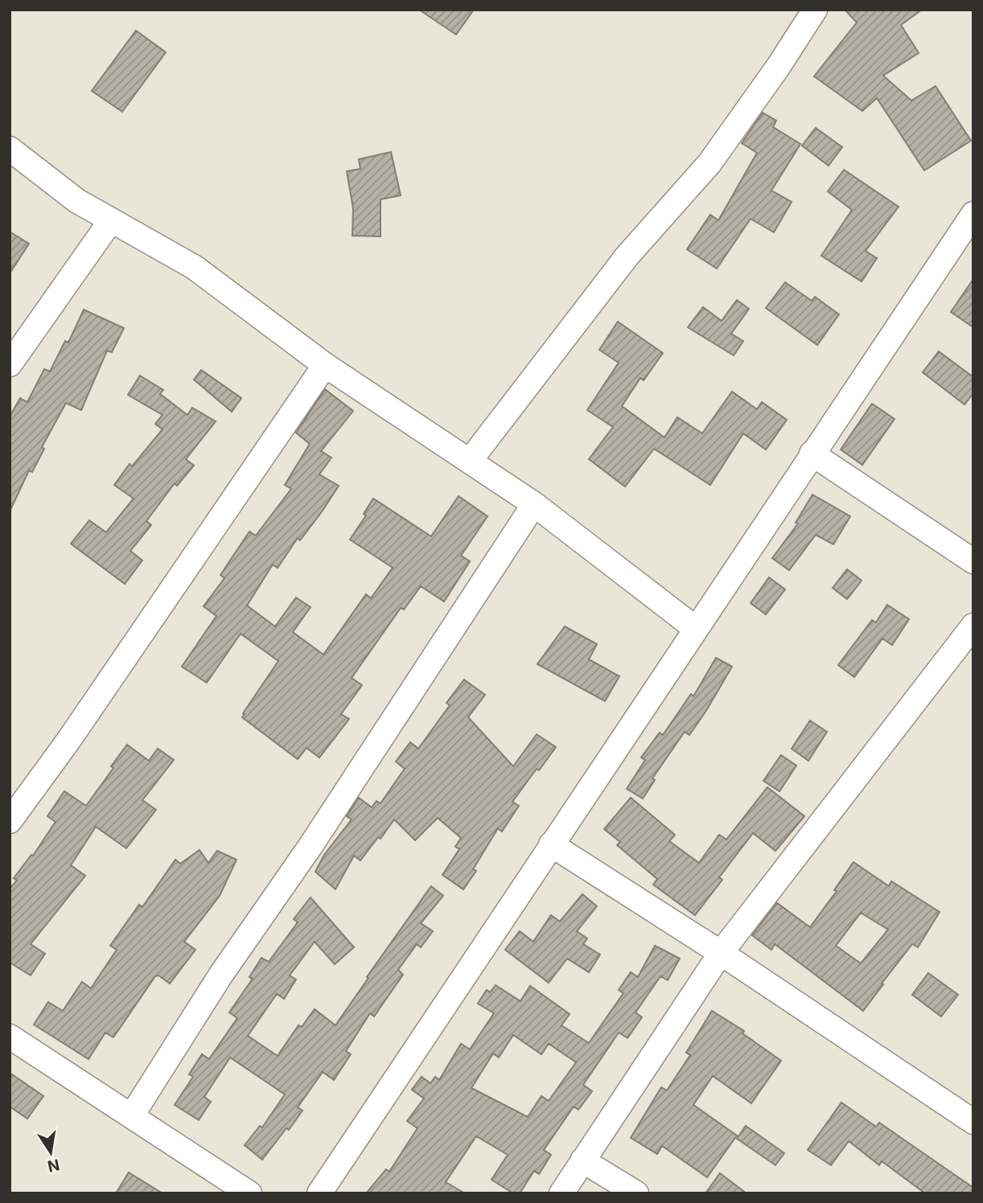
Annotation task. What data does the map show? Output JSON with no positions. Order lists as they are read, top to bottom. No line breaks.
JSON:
{"north":"bottom"}
